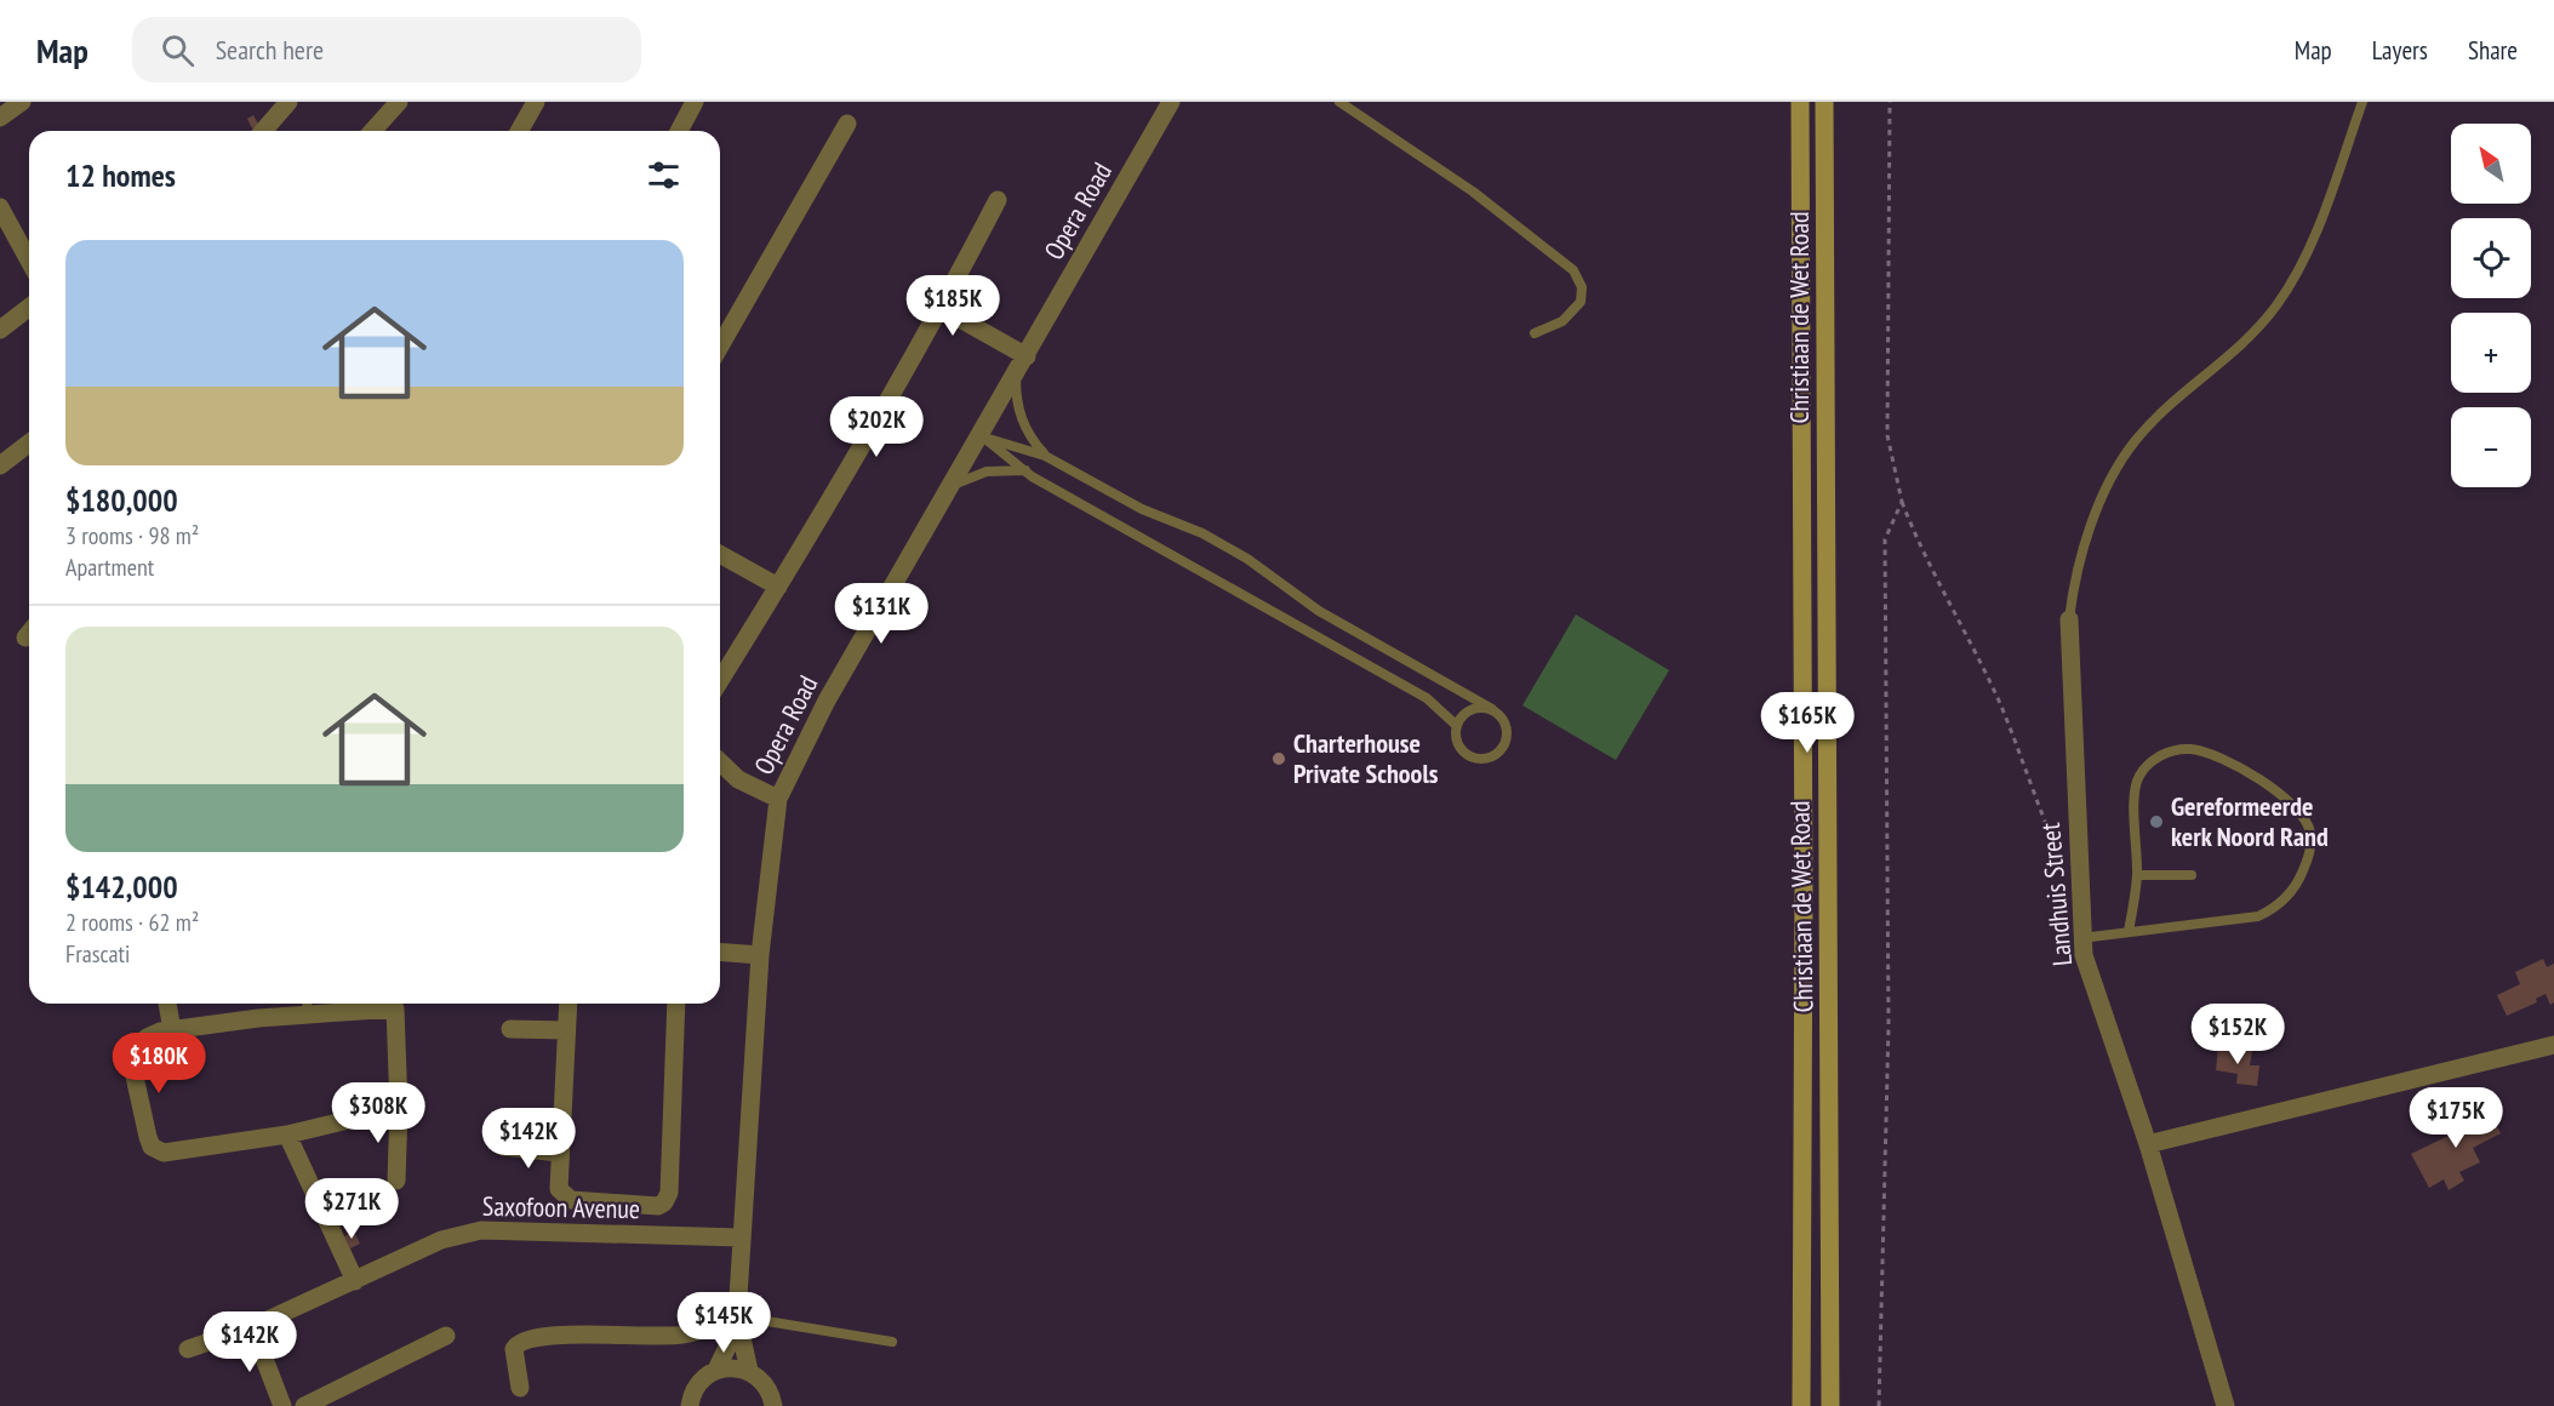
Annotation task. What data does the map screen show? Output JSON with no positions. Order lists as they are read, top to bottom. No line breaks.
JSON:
{"streets":{"main road":["Christiaan de Wet Road"],"street":["Opera Road","Landhuis Street","Saxofoon Avenue"]},"crossings":[["Opera Road","Saxofoon Avenue"]],"places":["Charterhouse Private Schools","Gereformeerde kerk Noord Rand"],"north":"top left","page":{"header":"Map","search":"Search here","nav":["Map","Layers","Share"],"map_buttons":["+","−"],"heading":"12 homes","list":[{"name":"$180,000","note":"3 rooms · 98 m² · Apartment"},{"name":"$142,000","note":"2 rooms · 62 m² · Frascati"}],"price":["$185K","$202K","$131K","$165K","$152K","$180K","$308K","$175K","$142K","$271K","$145K","$142K"]}}
